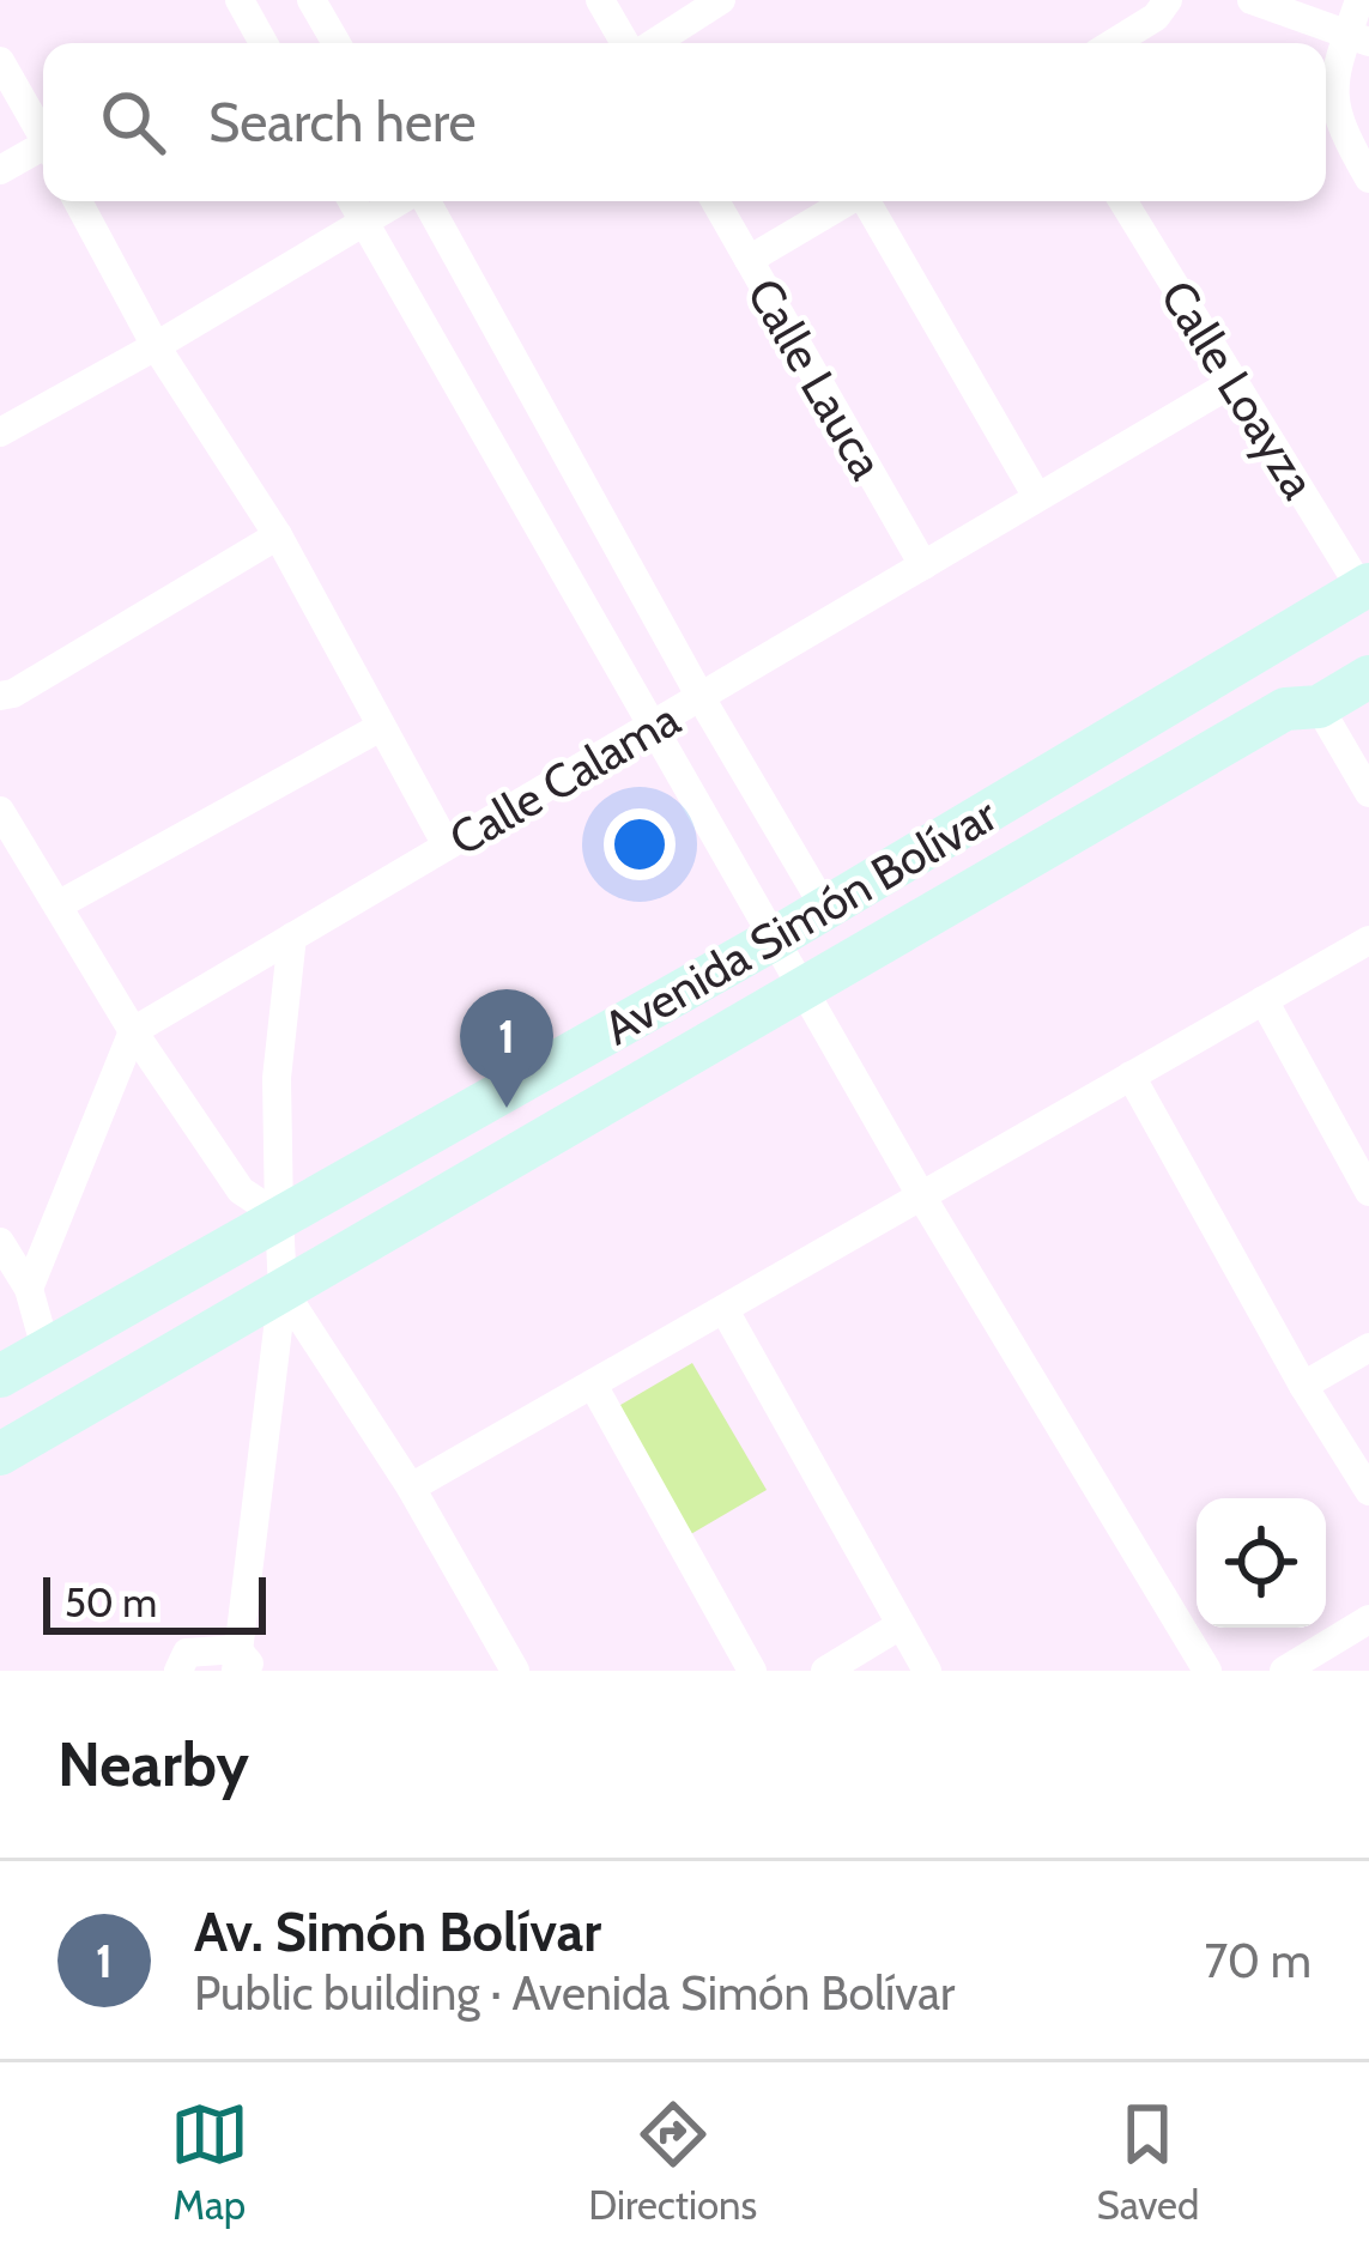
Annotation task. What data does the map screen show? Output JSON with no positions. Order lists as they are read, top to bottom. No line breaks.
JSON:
{"streets":{"street":["Calle Lauca","Calle Loayza","Calle Calama","Avenida Simón Bolívar"]},"crossings":[["Calle Lauca","Calle Calama"],["Calle Loayza","Calle Calama"],["Calle Loayza","Avenida Simón Bolívar"]],"scale_bar":"50 m","page":{"search":"Search here","pins":"1","scale":"50 m","heading":"Nearby","list":[{"mark":"1","name":"Av. Simón Bolívar","note":"Public building · Avenida Simón Bolívar","value":"70 m"}],"nav":["Map","Directions","Saved"]}}
